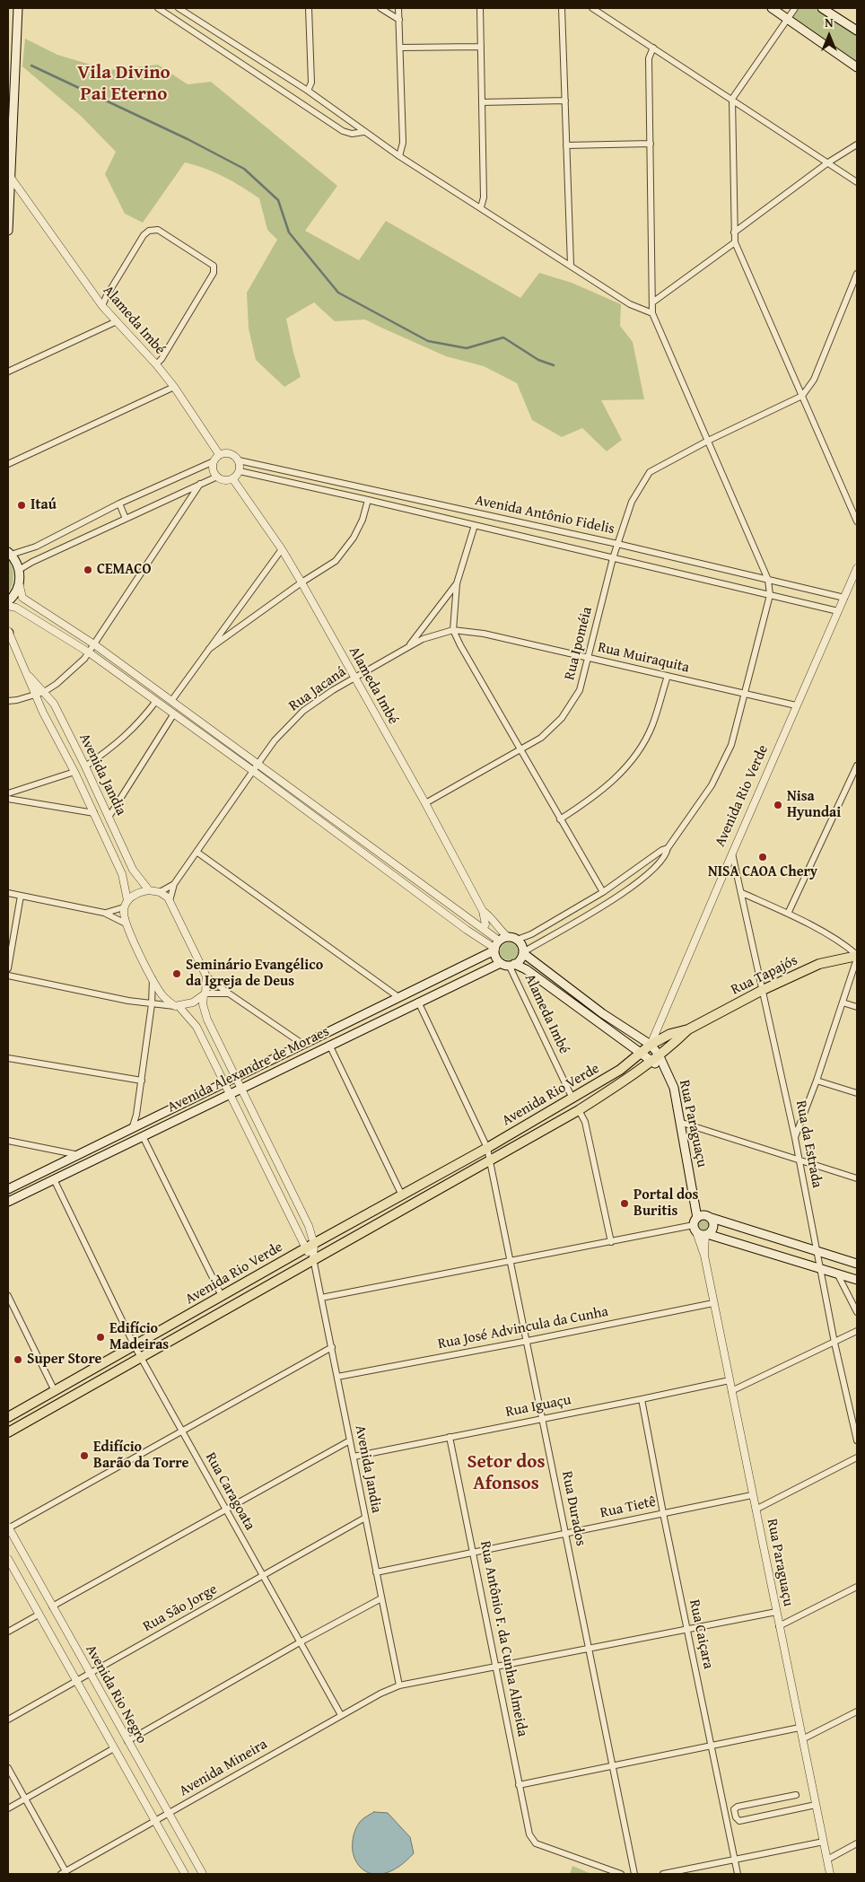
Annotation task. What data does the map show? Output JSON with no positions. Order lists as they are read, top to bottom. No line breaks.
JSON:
{"streets":{"main road":["Avenida Rio Verde","Rua Tapajós","Avenida Alexandre de Moraes","Rua Paraguaçu"],"street":["Alameda Imbé","Avenida Antônio Fidelis","Rua Ipoméia","Rua Muiraquita","Rua Jacaná","Avenida Jandia","Rua da Estrada","Rua José Advincula da Cunha","Rua Iguaçu","Rua Caragoata","Rua Tietê","Rua Durados","Rua São Jorge","Rua Caiçara","Rua Antônio F. da Cunha Almeida","Avenida Rio Negro","Avenida Mineira"]},"crossings":[["Alameda Imbé","Avenida Antônio Fidelis"],["Alameda Imbé","Rua Ipoméia"],["Alameda Imbé","Rua Jacaná"],["Alameda Imbé","Avenida Rio Verde"],["Alameda Imbé","Avenida Alexandre de Moraes"],["Avenida Antônio Fidelis","Rua Ipoméia"],["Avenida Antônio Fidelis","Rua Jacaná"],["Avenida Antônio Fidelis","Avenida Rio Verde"],["Rua Ipoméia","Rua Muiraquita"],["Rua Muiraquita","Rua Jacaná"],["Rua Muiraquita","Avenida Rio Verde"],["Avenida Jandia","Avenida Rio Verde"],["Avenida Jandia","Avenida Alexandre de Moraes"],["Avenida Jandia","Rua José Advincula da Cunha"],["Avenida Jandia","Rua Iguaçu"],["Avenida Jandia","Rua Tietê"],["Avenida Jandia","Rua São Jorge"],["Avenida Jandia","Avenida Mineira"],["Avenida Rio Verde","Rua Tapajós"],["Avenida Rio Verde","Rua Paraguaçu"],["Avenida Rio Verde","Rua da Estrada"],["Avenida Rio Verde","Rua Caragoata"],["Avenida Rio Verde","Rua Durados"],["Rua Tapajós","Rua Paraguaçu"],["Rua Tapajós","Rua da Estrada"],["Avenida Alexandre de Moraes","Rua Caragoata"],["Avenida Alexandre de Moraes","Rua Durados"],["Rua Paraguaçu","Rua José Advincula da Cunha"],["Rua Paraguaçu","Rua Iguaçu"],["Rua Paraguaçu","Rua Tietê"],["Rua Paraguaçu","Avenida Mineira"],["Rua José Advincula da Cunha","Rua Durados"],["Rua Iguaçu","Rua Durados"],["Rua Iguaçu","Rua Caiçara"],["Rua Iguaçu","Rua Antônio F. da Cunha Almeida"],["Rua Caragoata","Rua São Jorge"],["Rua Caragoata","Avenida Mineira"],["Rua Tietê","Rua Durados"],["Rua Tietê","Rua Caiçara"],["Rua Tietê","Rua Antônio F. da Cunha Almeida"],["Rua Durados","Avenida Mineira"],["Rua São Jorge","Avenida Rio Negro"],["Rua Caiçara","Avenida Mineira"],["Rua Antônio F. da Cunha Almeida","Avenida Mineira"],["Avenida Rio Negro","Avenida Mineira"]],"districts":["Vila Divino Pai Eterno","Setor dos Afonsos"],"places":["Itaú","CEMACO","Nisa Hyundai","NISA CAOA Chery","Seminário Evangélico da Igreja de Deus","Portal dos Buritis","Edifício Madeiras","Super Store","Edifício Barão da Torre"],"north":"top"}
